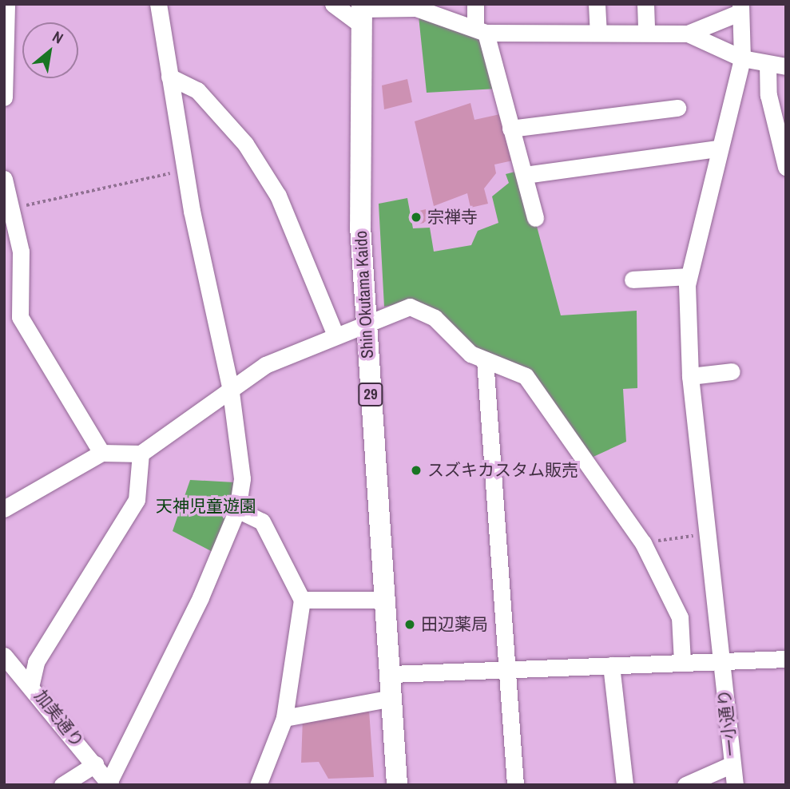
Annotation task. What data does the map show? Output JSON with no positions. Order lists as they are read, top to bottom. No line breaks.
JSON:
{"streets":{"main road":["Shin Okutama Kaido","29"],"street":["加美通り","一小通り"]},"parks":["天神児童遊園"],"places":["宗禅寺","スズキカスタム販売","田辺薬局"],"north":"top right"}
